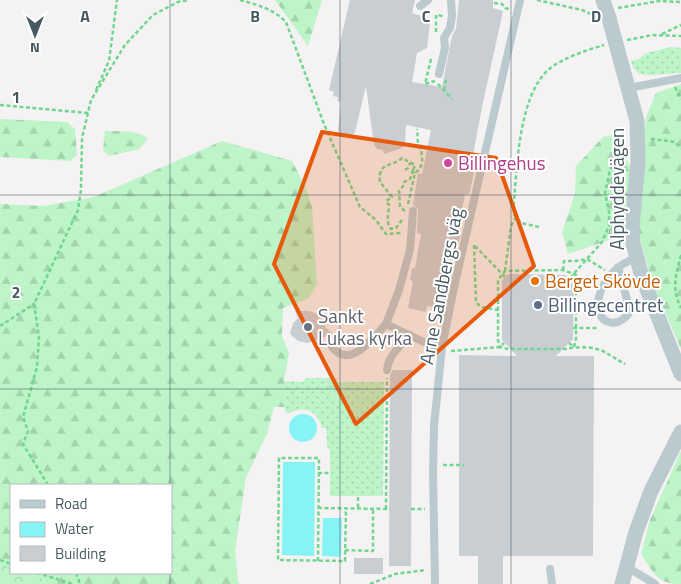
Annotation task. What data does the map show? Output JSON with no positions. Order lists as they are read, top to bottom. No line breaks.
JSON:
{"streets":{"street":["Alphyddevägen"],"lane":["Arne Sandbergs väg"]},"places":["Billingehus","Berget Skövde","Billingecentret","Sankt Lukas kyrka"],"legend":["Road","Water","Building"],"north":"bottom","grid":{"columns":["A","B","C","D"],"rows":["1","2"]}}
